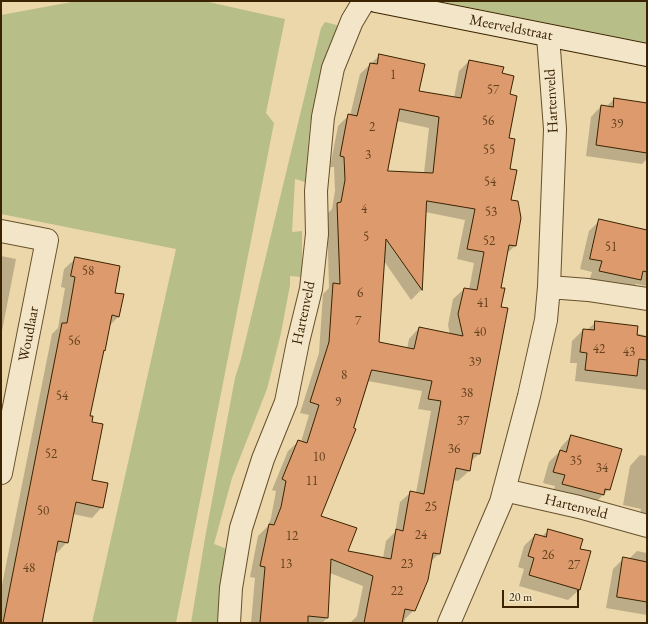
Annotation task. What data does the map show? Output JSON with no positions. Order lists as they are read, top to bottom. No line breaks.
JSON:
{"streets":{"street":["Meerveldstraat","Hartenveld","Woudlaar"]},"crossings":[["Meerveldstraat","Hartenveld"]],"house_numbers":["1","57","56","39","2","55","3","54","4","53","5","52","51","58","6","41","7","40","56","42","43","39","8","38","54","9","37","36","52","10","35","34","11","25","50","24","12","26","13","23","27","48","22"],"scale_bar":"20 m"}
